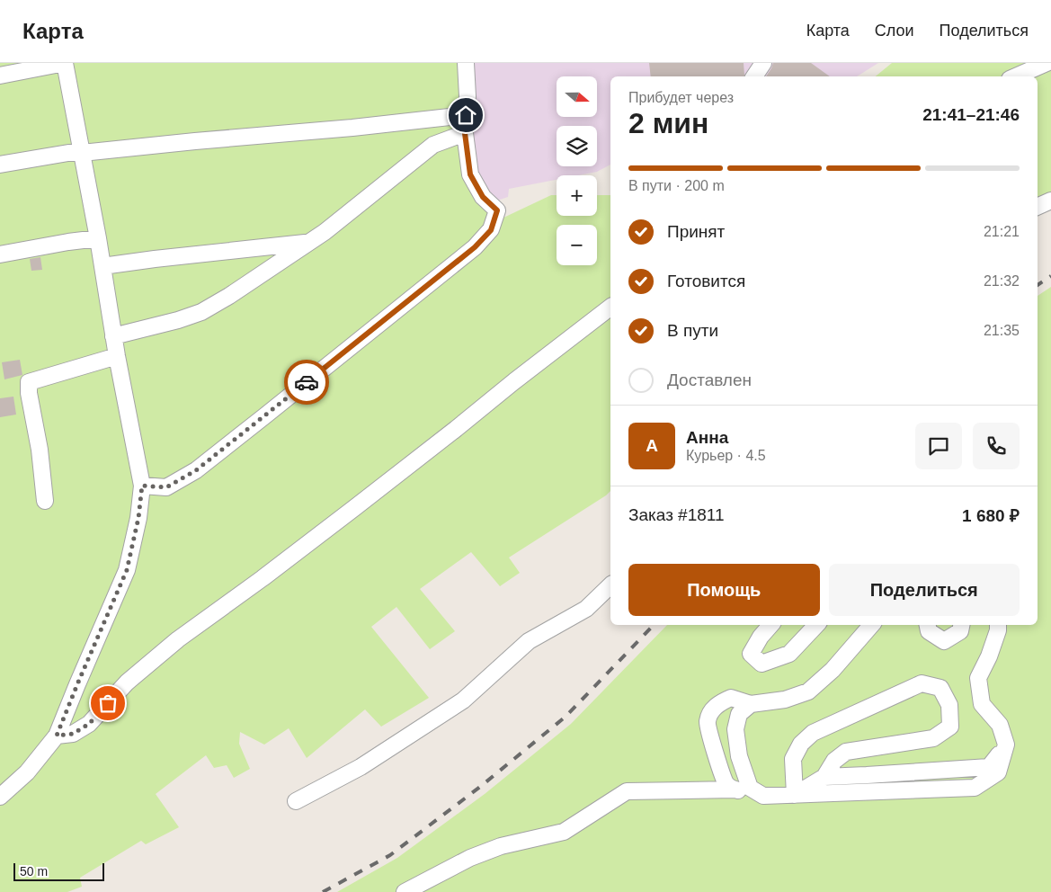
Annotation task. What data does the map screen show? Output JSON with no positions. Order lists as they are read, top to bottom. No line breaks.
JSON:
{"scale_bar":"50 m","north":"right","page":{"header":"Карта","nav":["Карта","Слои","Поделиться"],"map_buttons":["+","−"],"heading":["2 мин","Прибудет через","21:41–21:46"],"panel":["Анна","Курьер · 4.5","Заказ #1811","1 680 ₽"],"bar":"В пути · 200 m","list":[["Принят","21:21"],["Готовится","21:32"],["В пути","21:35"],"Доставлен"],"round":"А","buttons":["Помощь","Поделиться"],"scale":"50 m"}}
